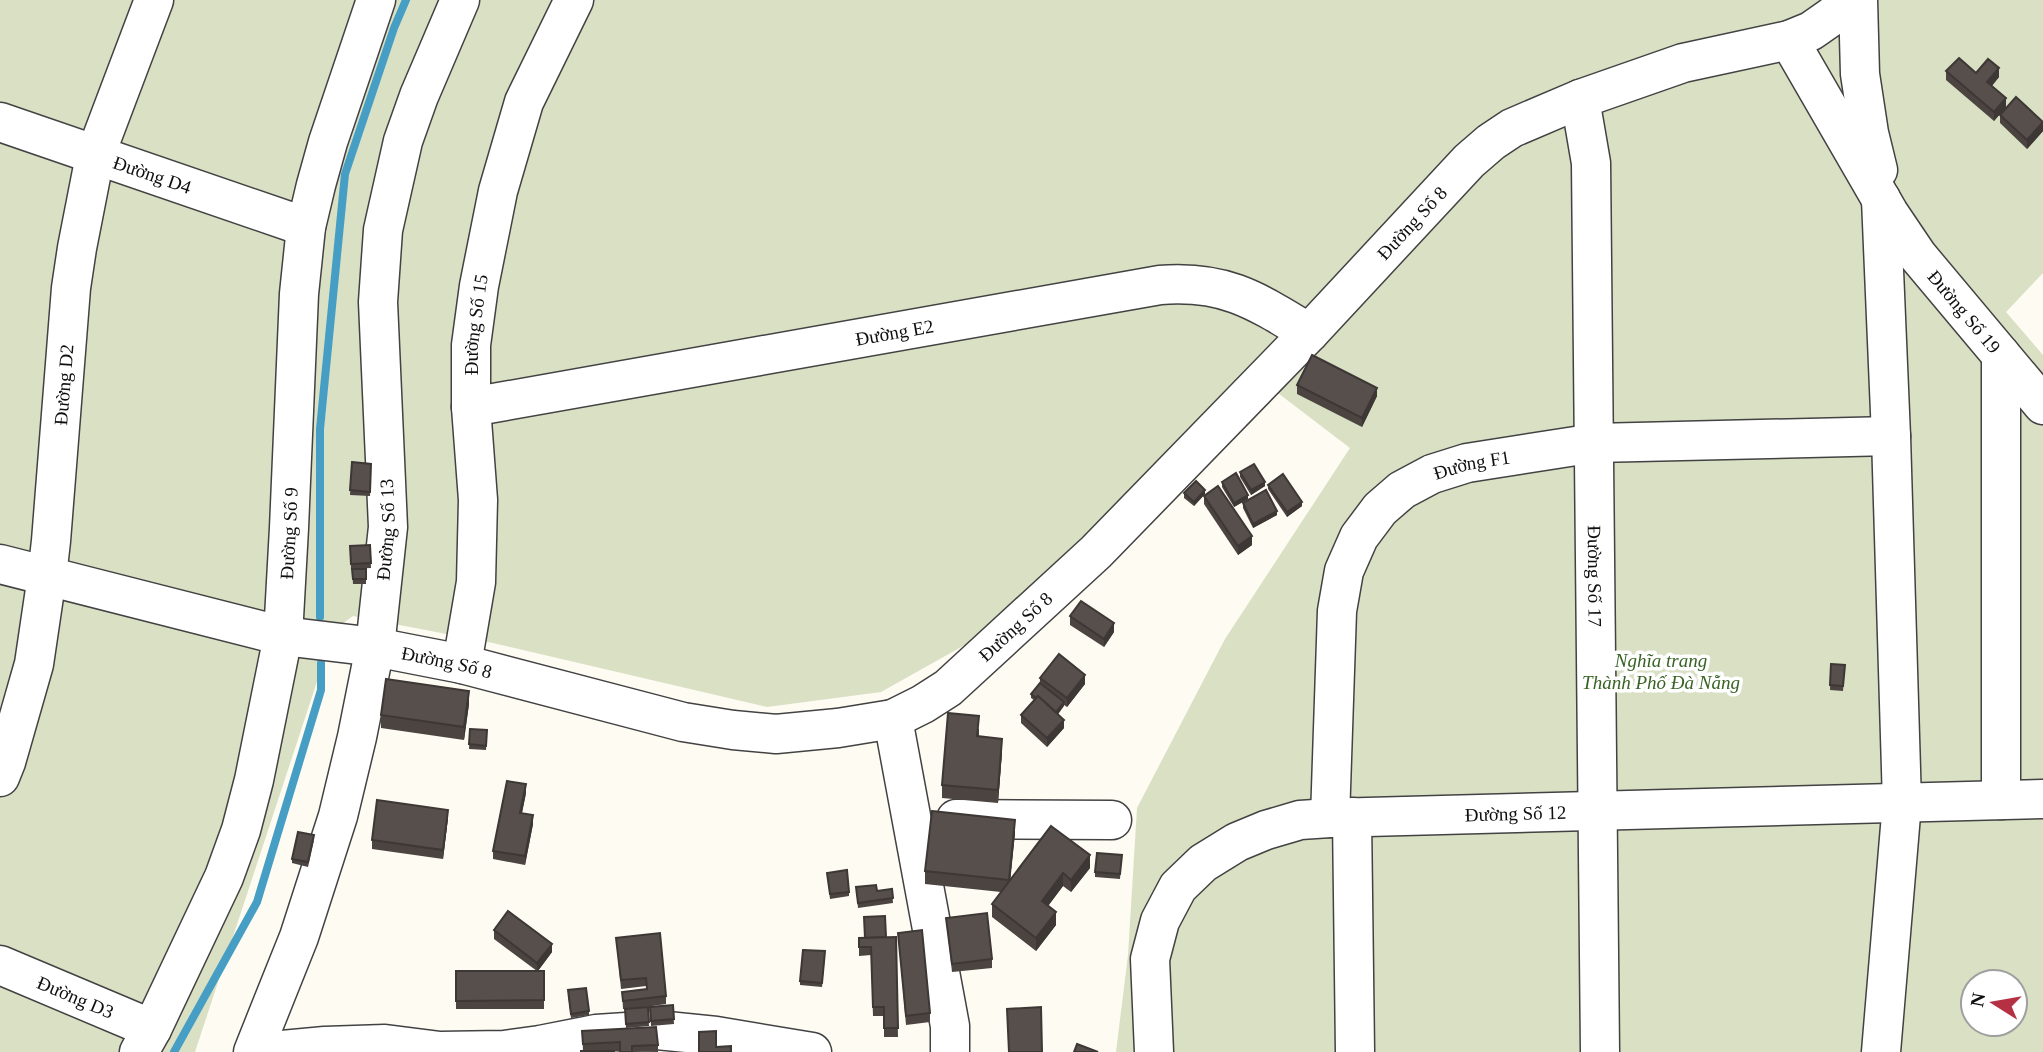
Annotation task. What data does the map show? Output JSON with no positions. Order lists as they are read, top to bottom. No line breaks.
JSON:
{"streets":{"street":["Đường D4","Đường Số 8","Đường Số 19","Đường Số 15","Đường E2","Đường D2","Đường F1","Đường Số 13","Đường Số 9","Đường Số 17","Đường Số 12","Đường D3"]},"crossings":[["Đường D4","Đường D2"],["Đường D4","Đường Số 9"],["Đường Số 8","Đường Số 19"],["Đường Số 8","Đường Số 15"],["Đường Số 8","Đường E2"],["Đường Số 8","Đường D2"],["Đường Số 8","Đường Số 13"],["Đường Số 8","Đường Số 9"],["Đường Số 8","Đường Số 17"],["Đường Số 15","Đường E2"],["Đường F1","Đường Số 17"],["Đường F1","Đường Số 12"],["Đường Số 9","Đường D3"],["Đường Số 17","Đường Số 12"]],"parks":["Nghĩa trang Thành Phố Đà Nẵng"],"north":"left"}
